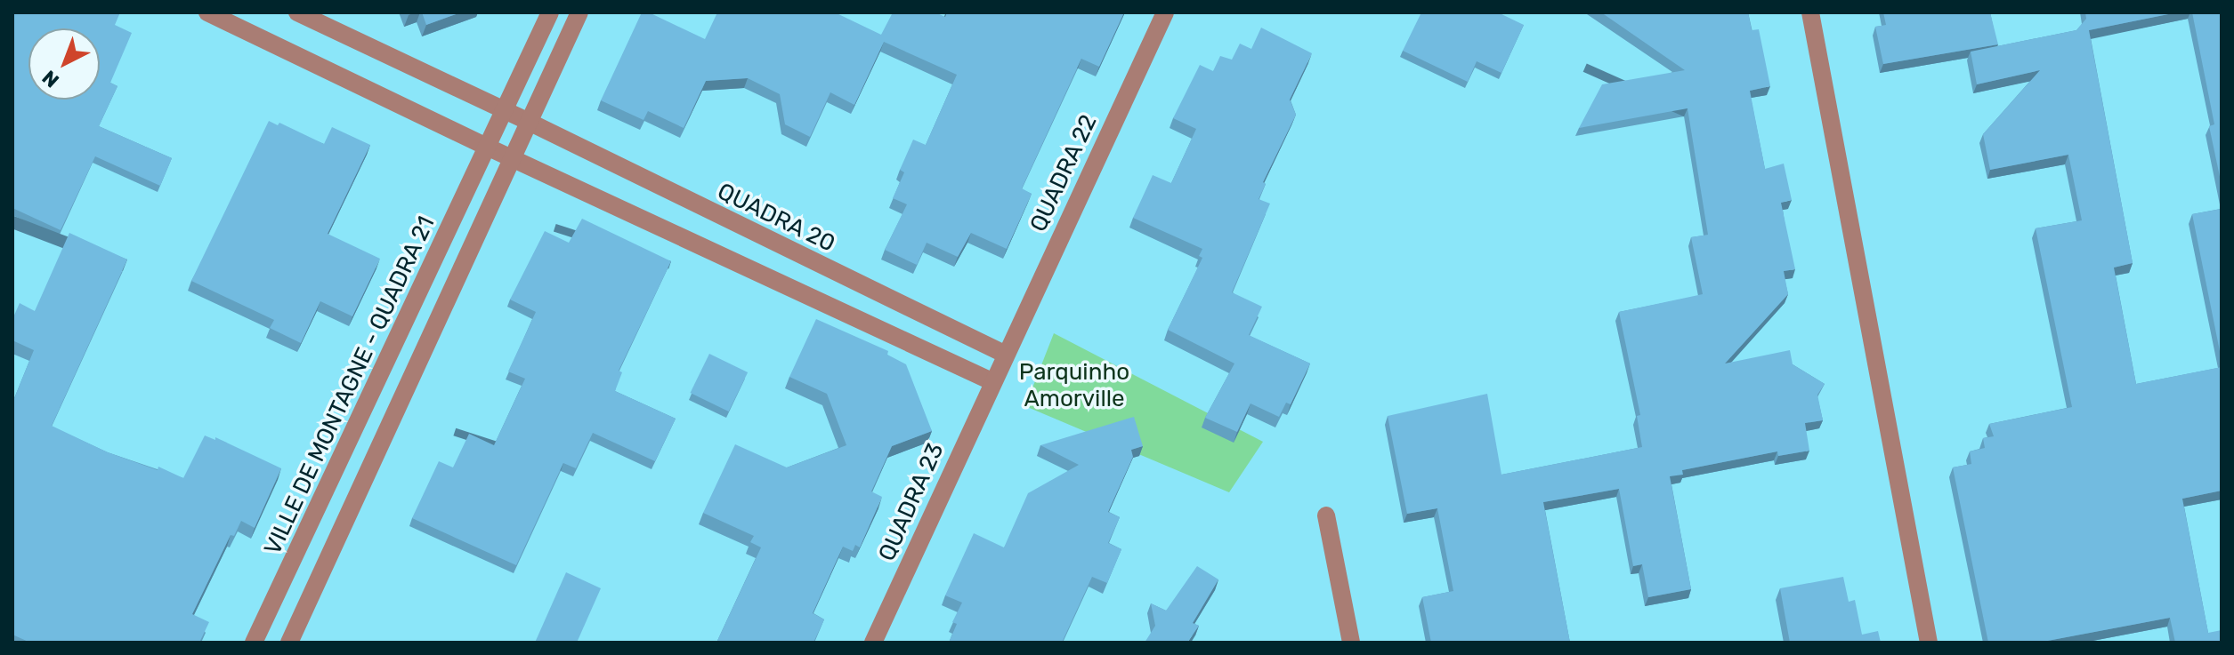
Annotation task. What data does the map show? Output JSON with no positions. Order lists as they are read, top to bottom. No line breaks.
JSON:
{"streets":{"street":["QUADRA 22","QUADRA 20","VILLE DE MONTAGNE - QUADRA 21","QUADRA 23"]},"crossings":[["QUADRA 22","QUADRA 20"],["QUADRA 22","QUADRA 23"],["QUADRA 20","VILLE DE MONTAGNE - QUADRA 21"]],"parks":["Parquinho Amorville"],"north":"bottom left"}
